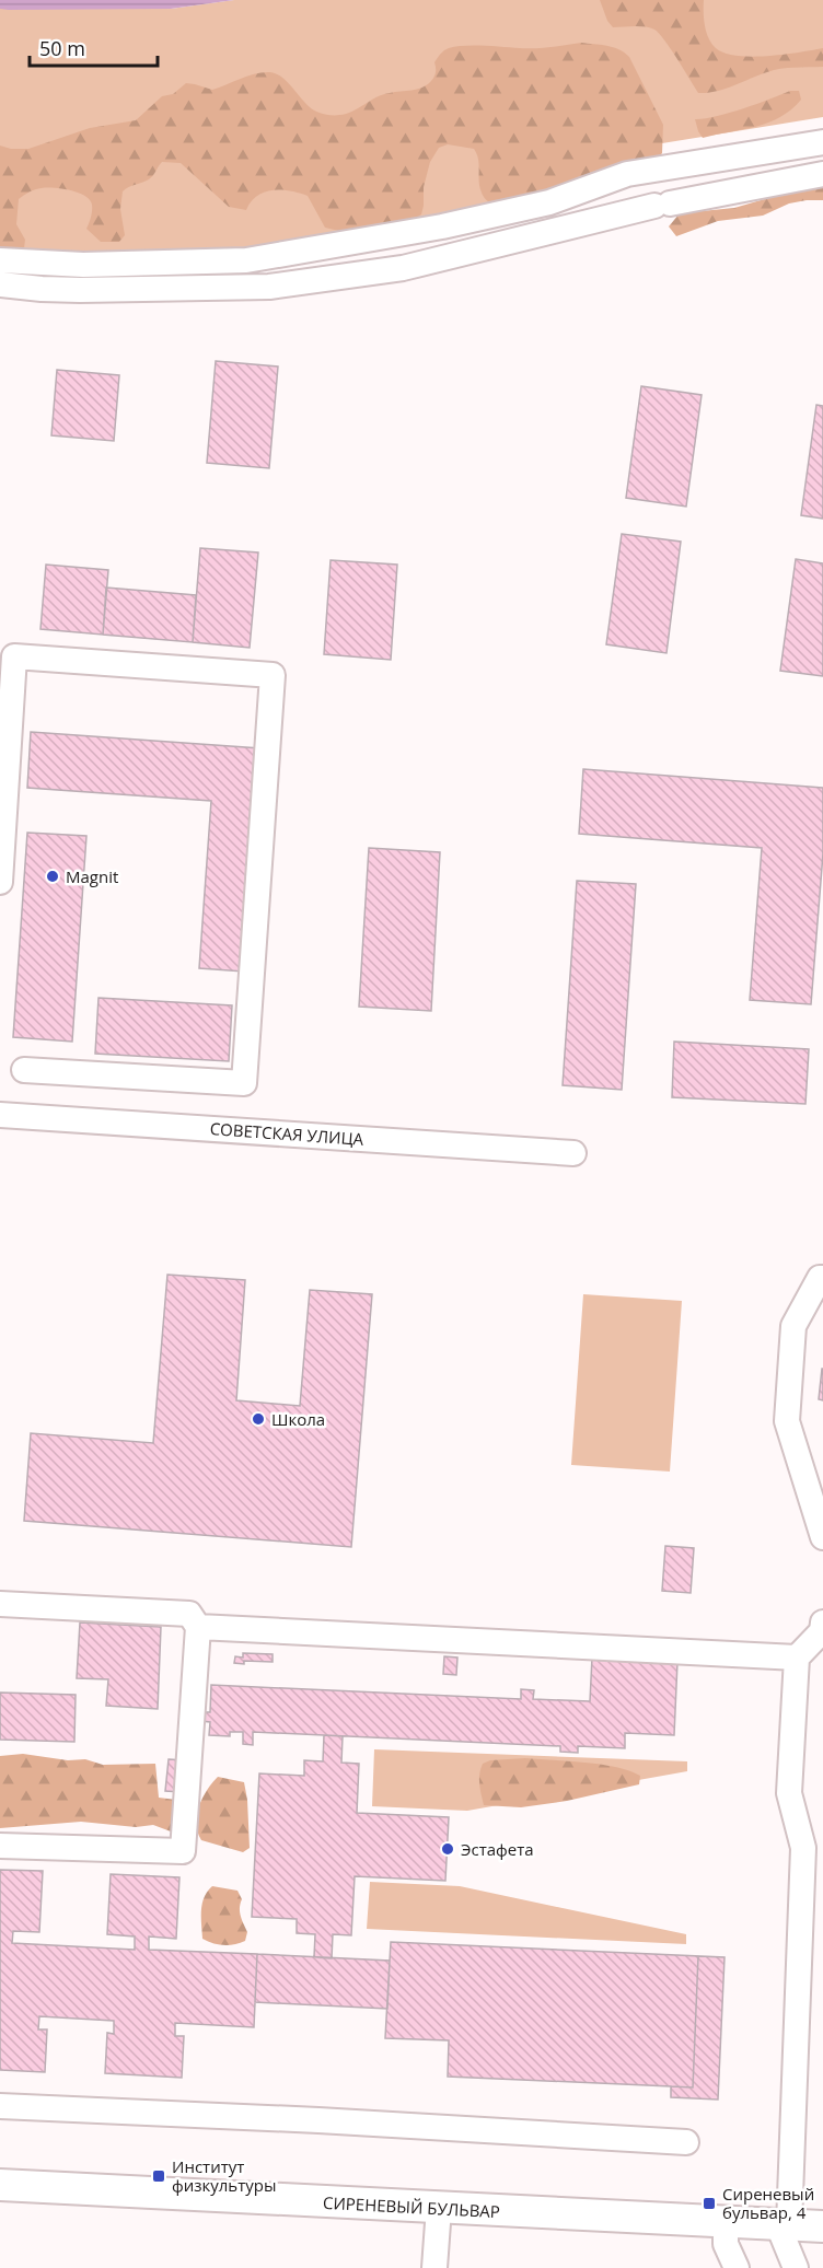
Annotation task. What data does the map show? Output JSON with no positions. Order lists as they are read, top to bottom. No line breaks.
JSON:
{"streets":{"main road":["СИРЕНЕВЫЙ БУЛЬВАР"],"street":["СОВЕТСКАЯ УЛИЦА"]},"places":{"other":["Magnit","Школа","Эстафета"],"transit":["Институт физкультуры","Сиреневый бульвар, 4"]},"scale_bar":"50 m"}
